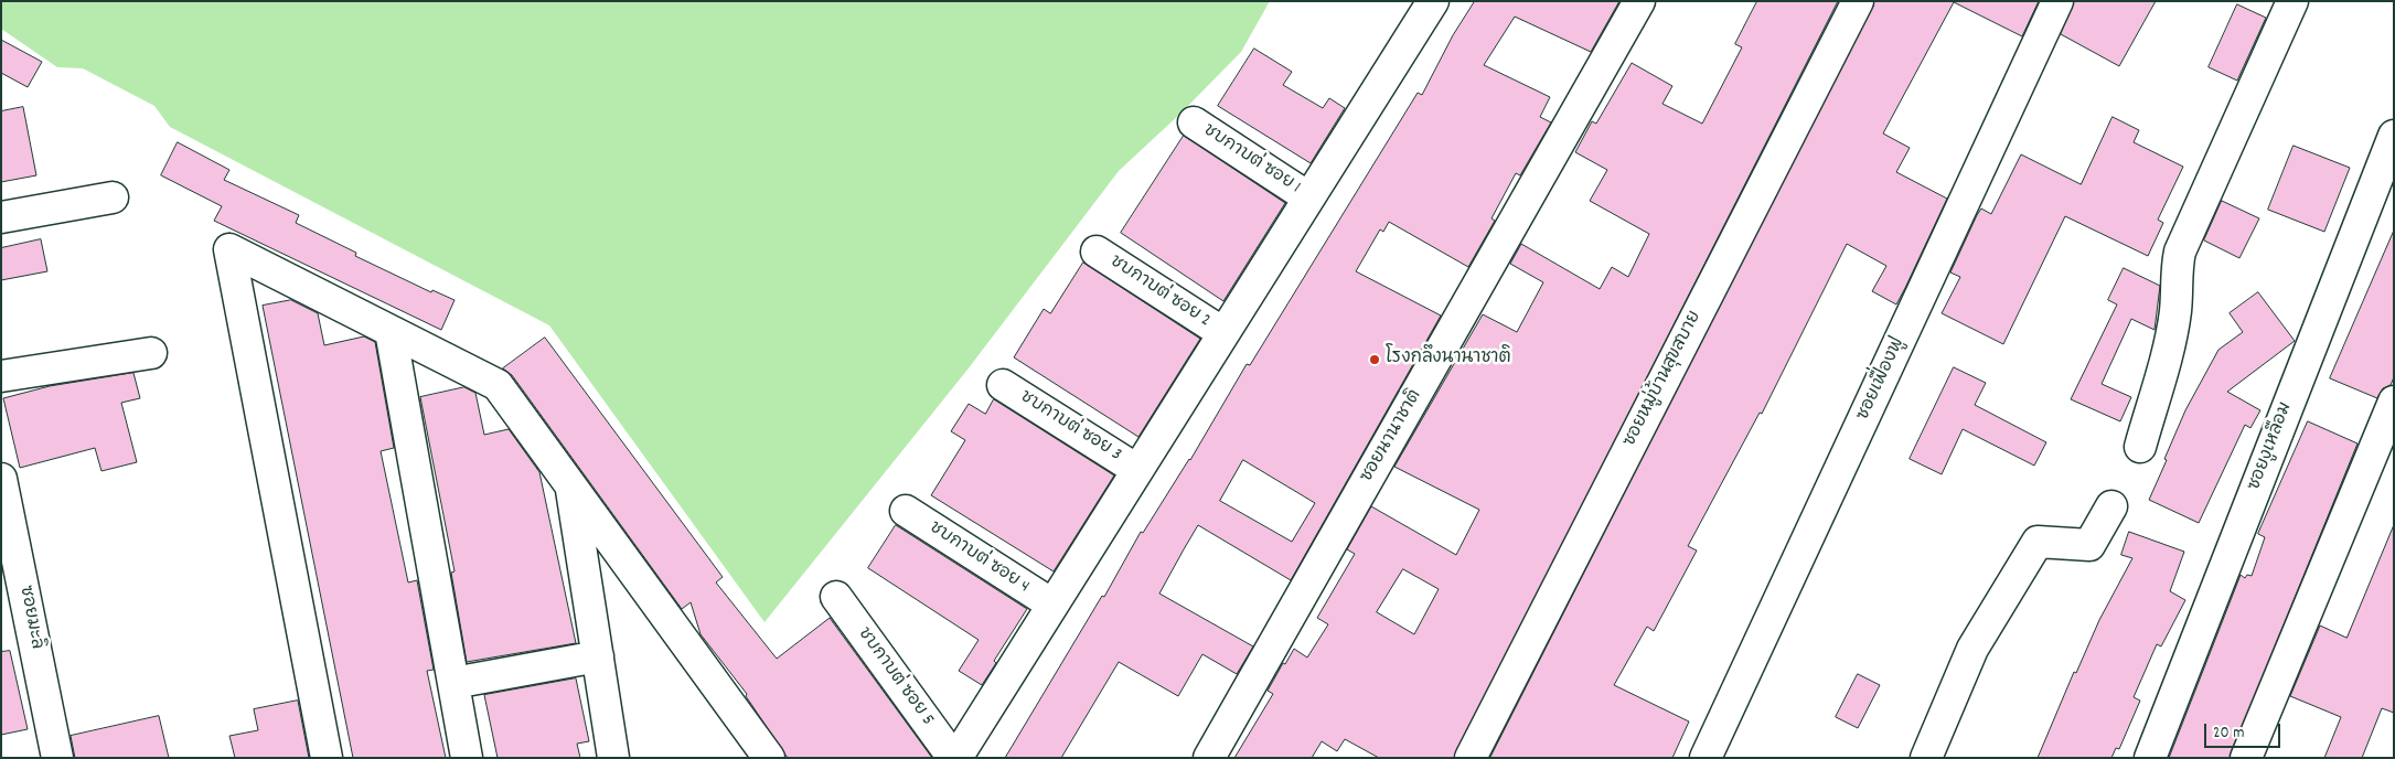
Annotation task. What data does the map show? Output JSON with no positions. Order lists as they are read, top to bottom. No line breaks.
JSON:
{"streets":{"street":["ชบกาบต่ ซอย 1","ชบกาบต่ ซอย 2","ซอยหมู่บ้านสุขสบาย","ซอยเฟื่องฟู","ชบกาบต่ ซอย 3","ซอยนานาชาติ","ซอยงูเหลือม","ชบกาบต่ ซอย 4","ซอยมะลิ","ชบกาบต่ ซอย 5"]},"places":["โรงกลึงนานาชาติ"],"scale_bar":"20 m"}
